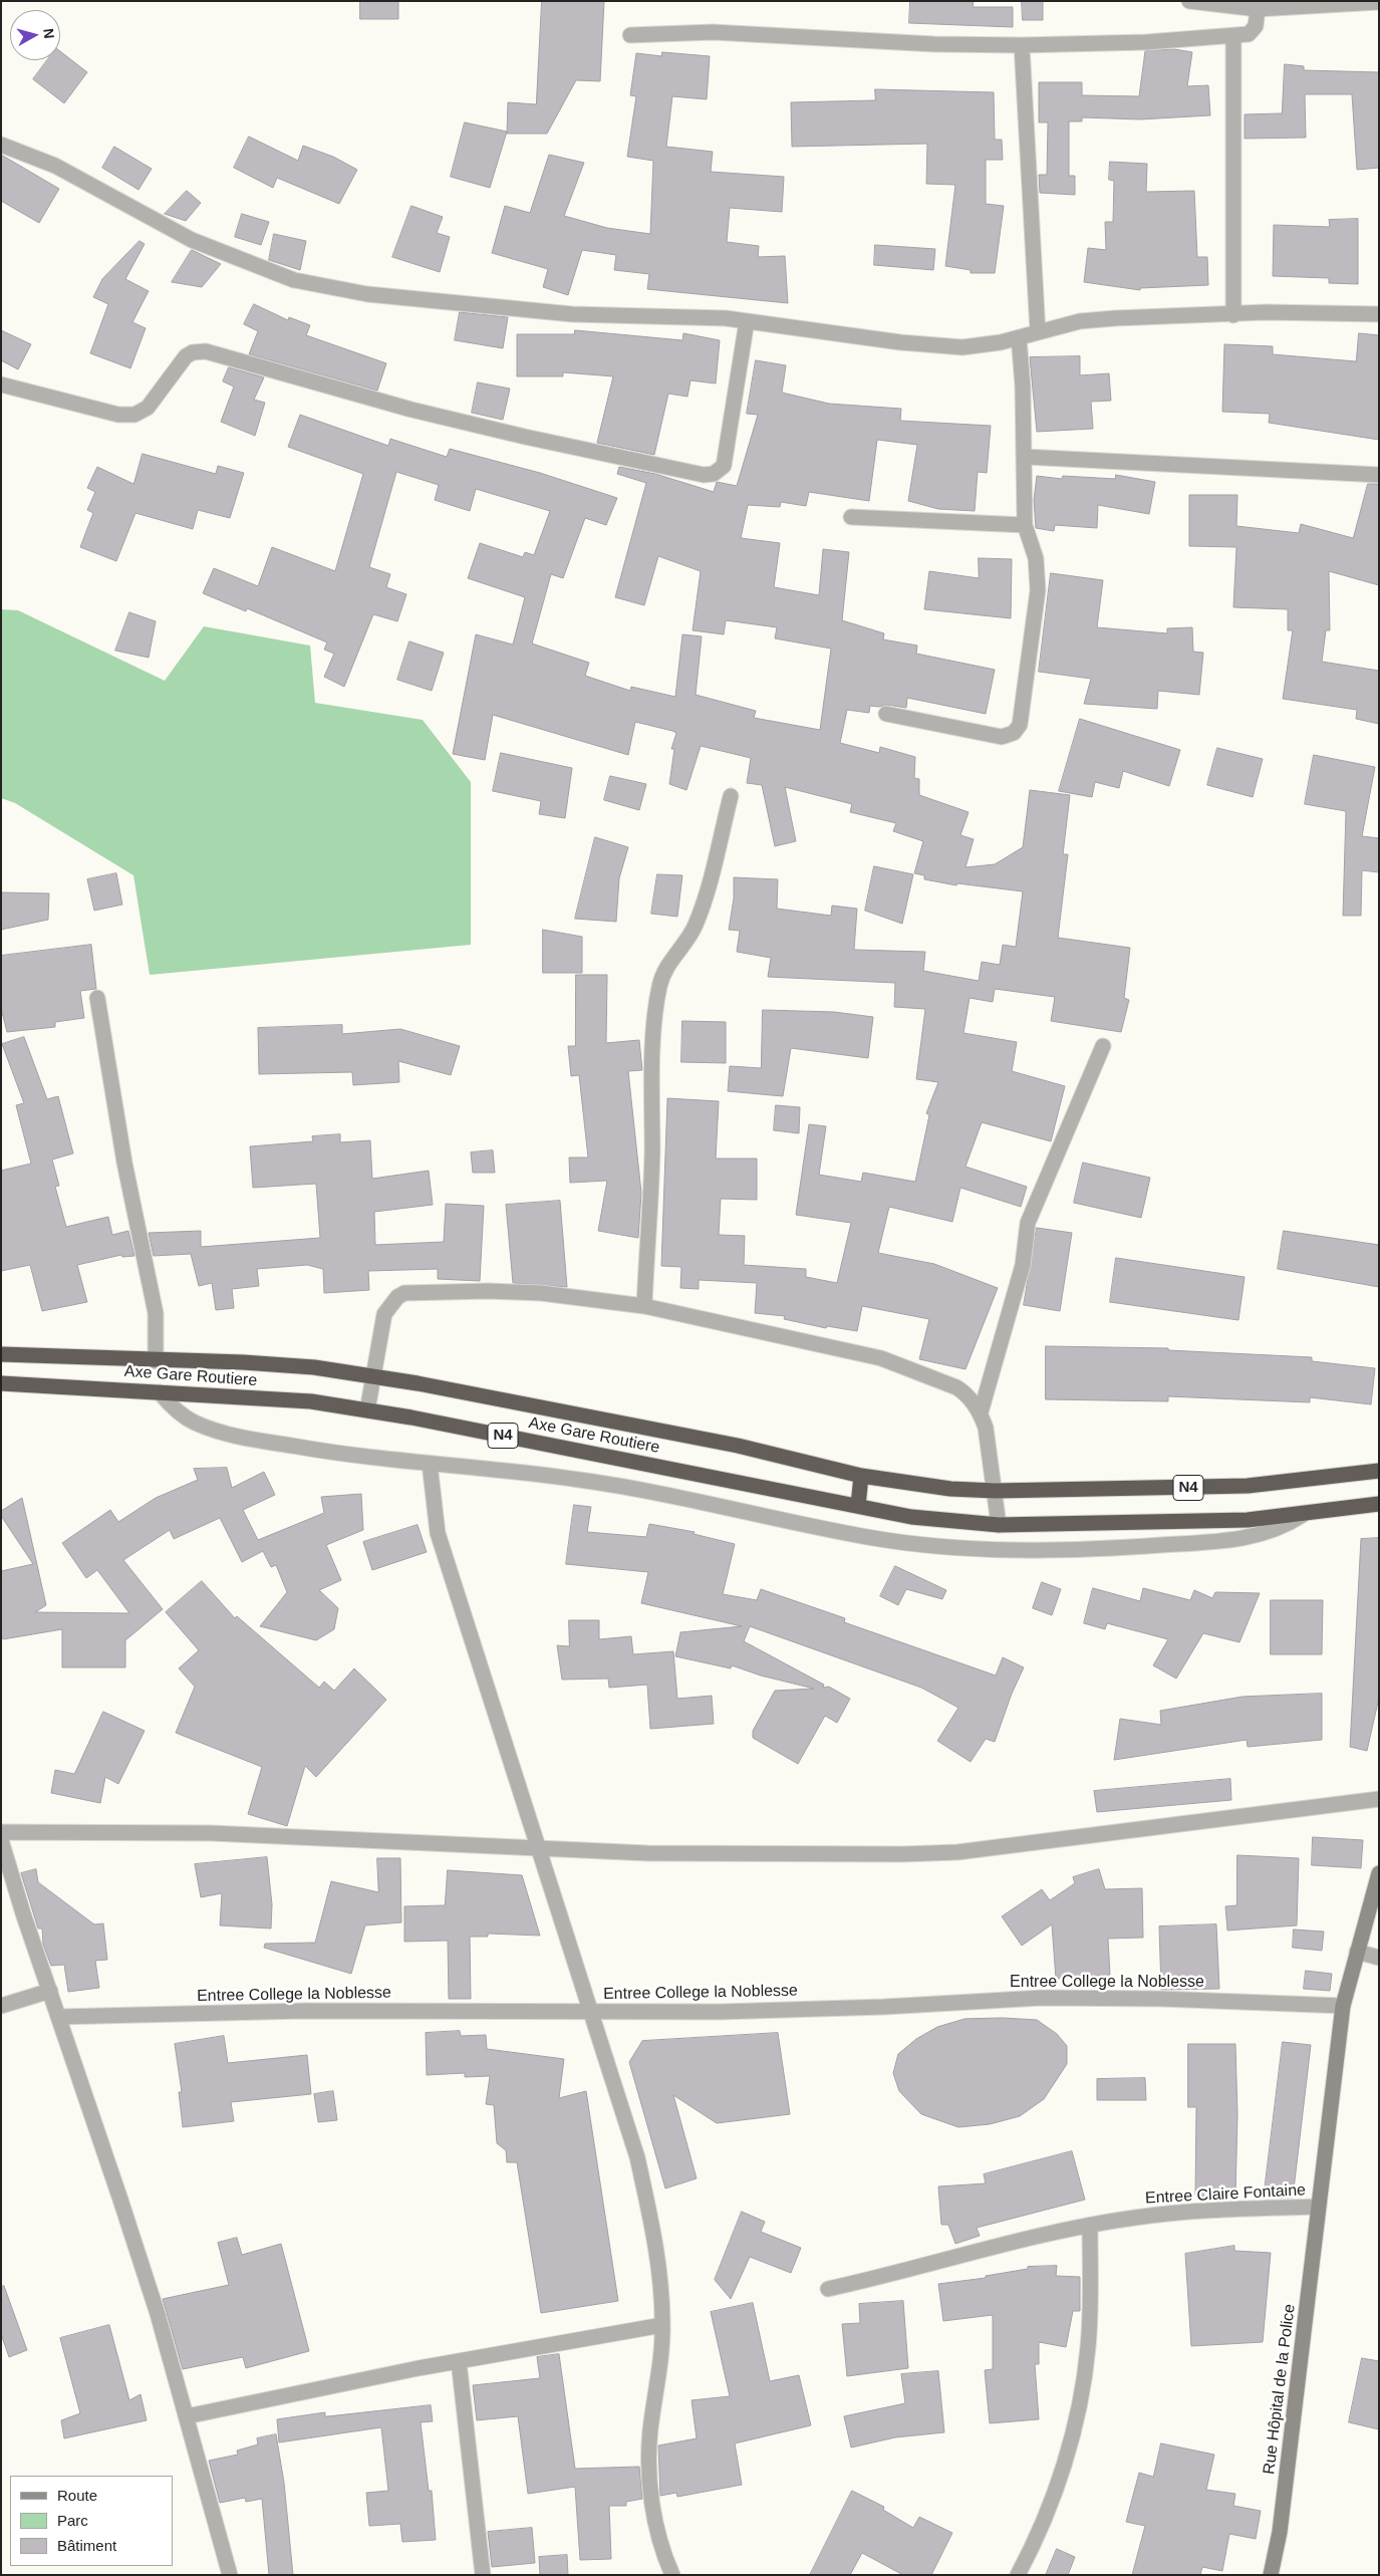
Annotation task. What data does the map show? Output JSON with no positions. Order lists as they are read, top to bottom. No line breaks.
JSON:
{"streets":{"highway":["Axe Gare Routiere","N4"],"street":["Entree College la Noblesse","Entree Claire Fontaine","Rue Hôpital de la Police"]},"crossings":[["Axe Gare Routiere","N4"],["Entree College la Noblesse","Rue Hôpital de la Police"],["Entree Claire Fontaine","Rue Hôpital de la Police"]],"legend":["Route","Parc","Bâtiment"],"north":"right"}
